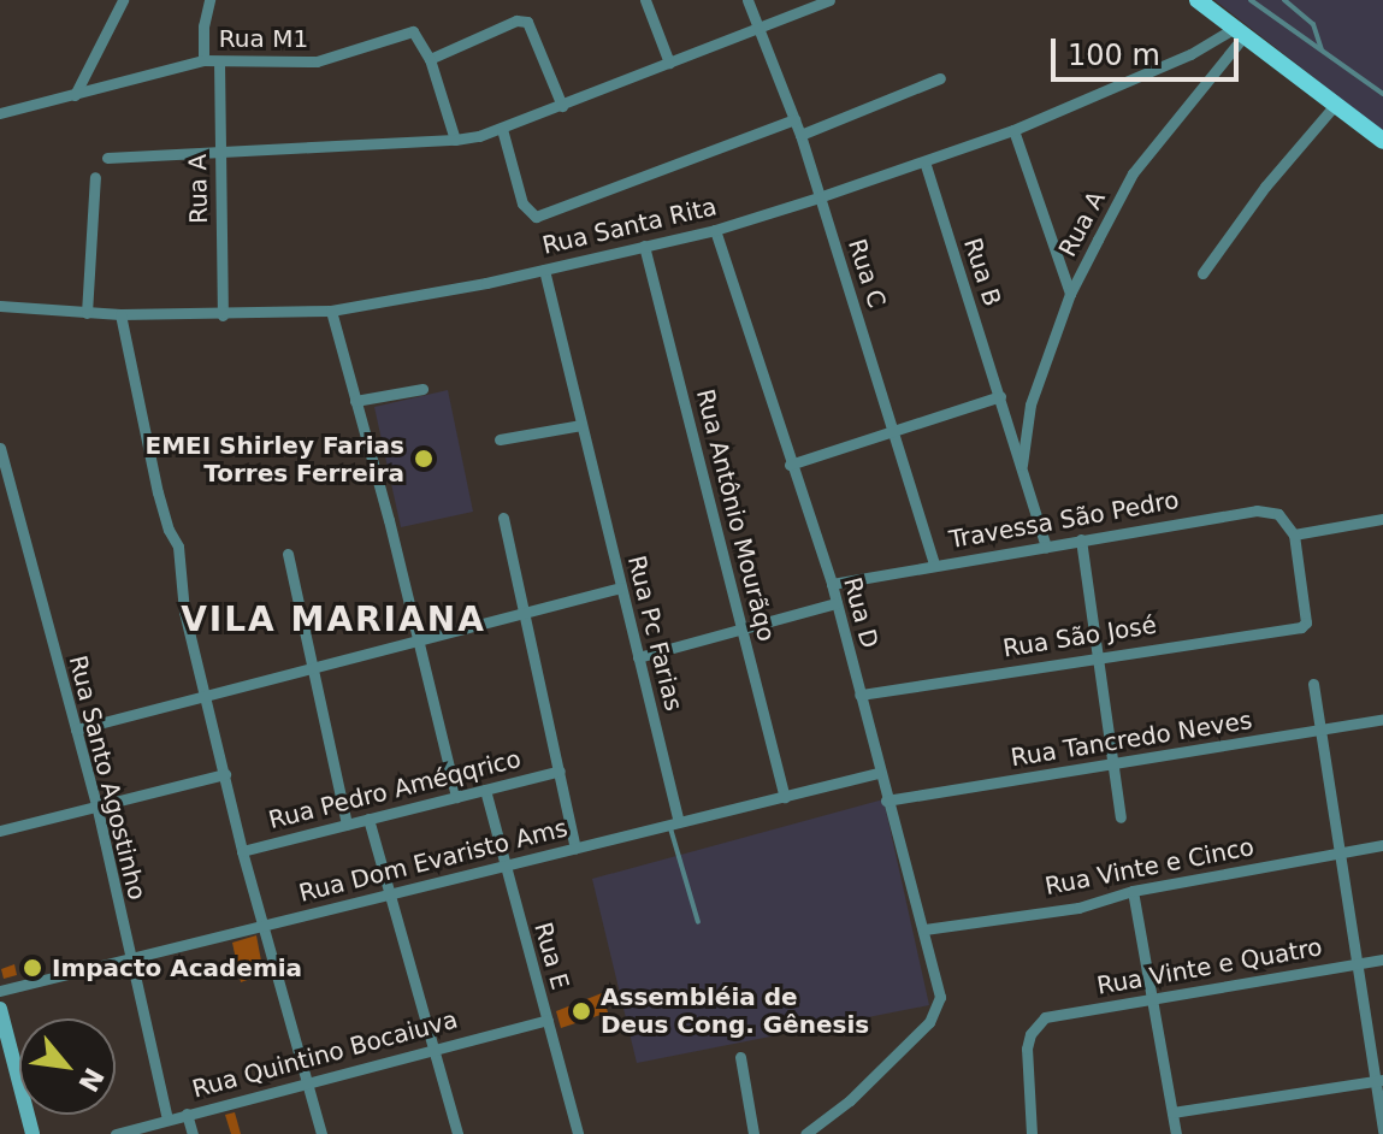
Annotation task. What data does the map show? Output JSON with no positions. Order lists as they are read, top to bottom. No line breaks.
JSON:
{"streets":{"street":["Rua M1","Rua A","Rua Santa Rita","Rua B","Rua C","Rua Antônio Mourãqo","Travessa São Pedro","Rua D","Rua Pc Farias","Rua São José","Rua Tancredo Neves","Rua Santo Agostinho","Rua Pedro Améqqrico","Rua Dom Evaristo Ams","Rua Vinte e Cinco","Rua E","Rua Vinte e Quatro","Rua Quintino Bocaiuva"]},"crossings":[["Rua M1","Rua A"],["Rua A","Rua Santa Rita"],["Rua A","Rua B"],["Rua A","Travessa São Pedro"],["Rua Santa Rita","Rua B"],["Rua Santa Rita","Rua C"],["Rua Santa Rita","Rua Antônio Mourãqo"],["Rua Santa Rita","Rua D"],["Rua Santa Rita","Rua Pc Farias"],["Rua C","Travessa São Pedro"],["Rua Antônio Mourãqo","Rua Dom Evaristo Ams"],["Travessa São Pedro","Rua D"],["Travessa São Pedro","Rua São José"],["Rua D","Rua São José"],["Rua D","Rua Tancredo Neves"],["Rua D","Rua Dom Evaristo Ams"],["Rua D","Rua Vinte e Cinco"],["Rua Pc Farias","Rua Dom Evaristo Ams"],["Rua Santo Agostinho","Rua Dom Evaristo Ams"],["Rua Santo Agostinho","Rua Quintino Bocaiuva"],["Rua Pedro Améqqrico","Rua E"],["Rua Dom Evaristo Ams","Rua E"],["Rua E","Rua Quintino Bocaiuva"]],"districts":["VILA MARIANA"],"places":["EMEI Shirley Farias Torres Ferreira","Impacto Academia","Assembléia de Deus Cong. Gênesis"],"scale_bar":"100 m","north":"bottom right"}
